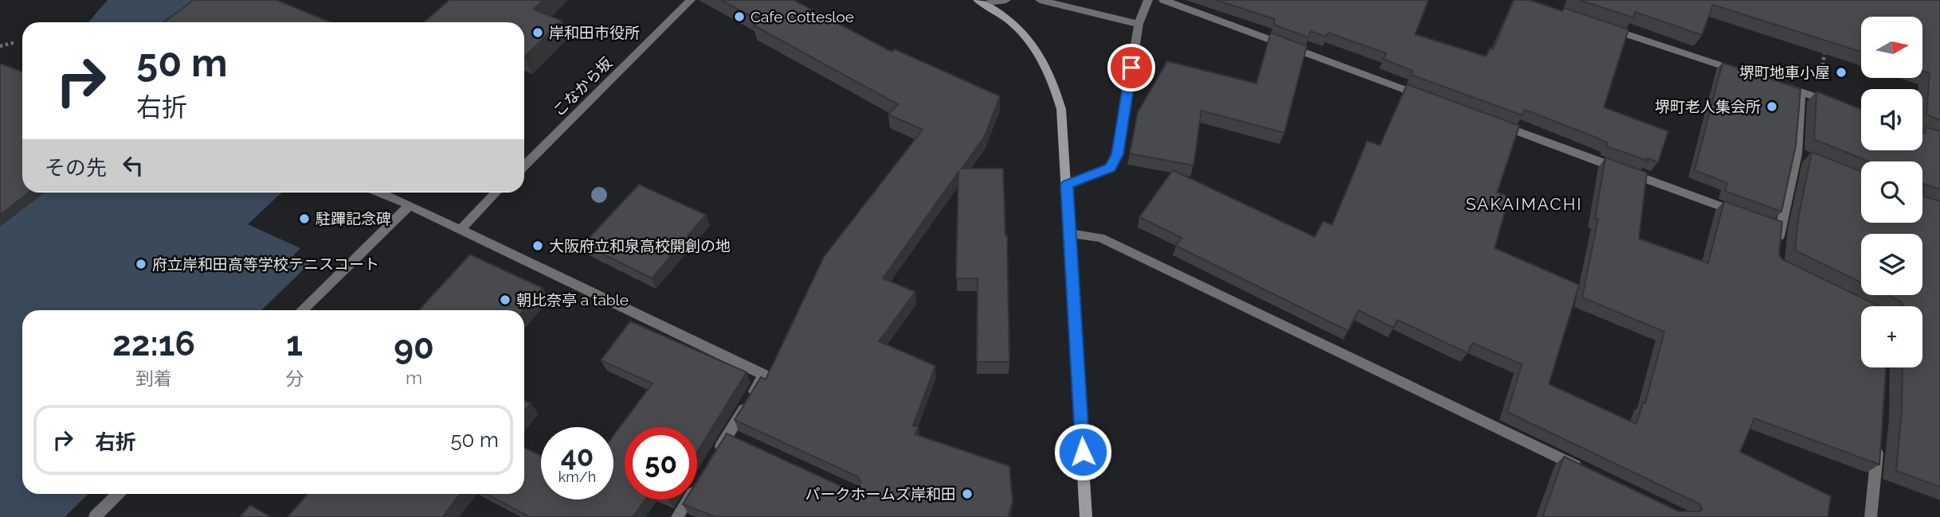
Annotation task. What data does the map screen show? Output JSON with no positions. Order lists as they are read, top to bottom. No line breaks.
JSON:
{"streets":{"street":["こなから坂"]},"districts":["SAKAIMACHI"],"places":["Cafe Cottesloe","岸和田市役所","堺町地車小屋","堺町老人集会所","駐蹕記念碑","大阪府立和泉高校開創の地","府立岸和田高等学校テニスコート","朝比奈亭 a table","パークホームズ岸和田"],"north":"right","page":{"map_buttons":"+","turn":["50 m","右折"],"then":"その先","eta":["22:16","到着","1","分","90","m"],"list":[{"name":"右折","value":"50 m"}],"speed":"40 km/h","limit":"50"}}
